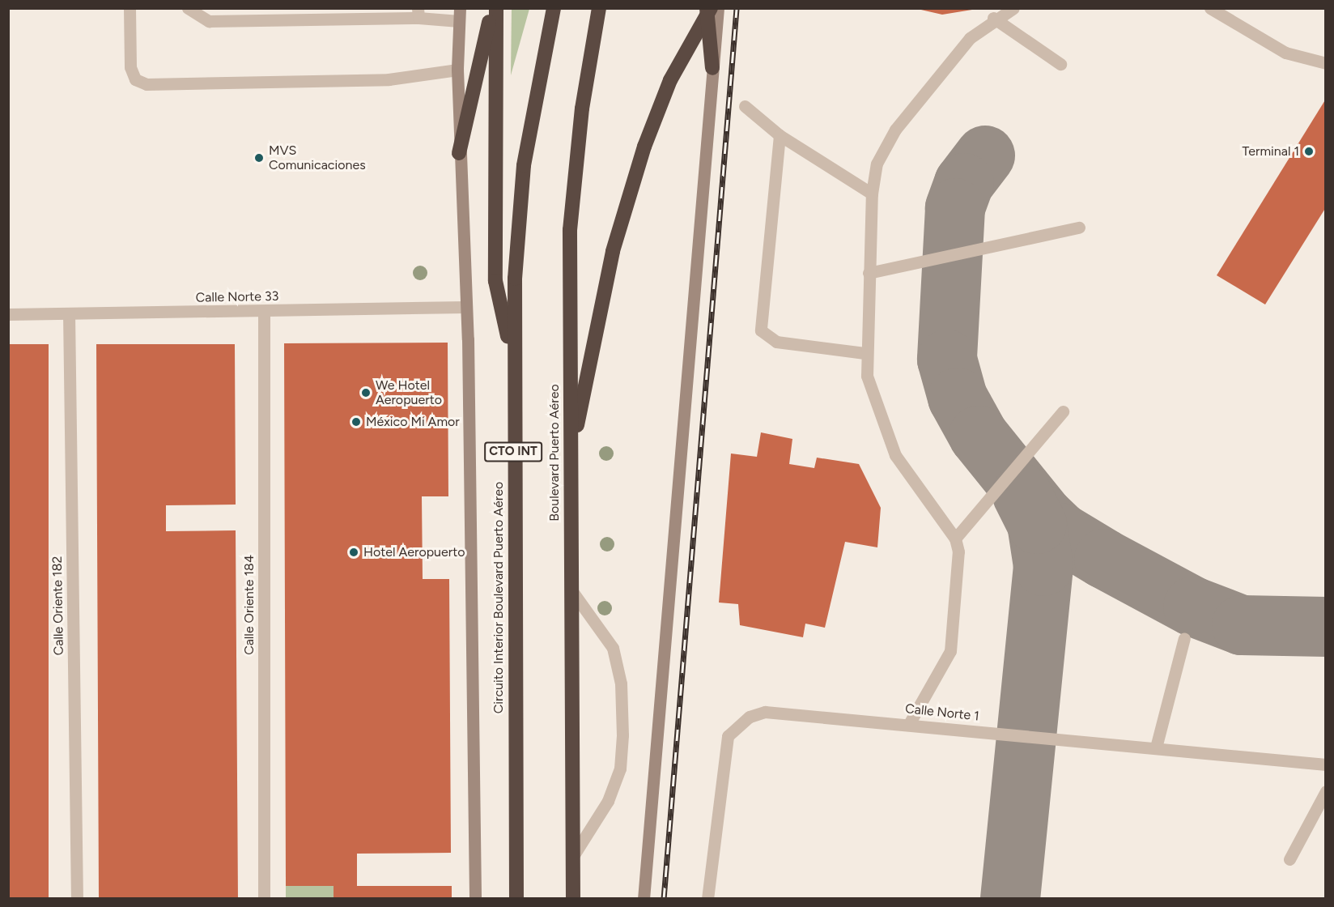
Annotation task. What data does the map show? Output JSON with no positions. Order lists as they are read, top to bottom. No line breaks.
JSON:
{"streets":{"highway":["CTO INT","Boulevard Puerto Aéreo","Circuito Interior Boulevard Puerto Aéreo"],"street":["Calle Norte 33","Calle Oriente 184","Calle Oriente 182","Calle Norte 1"]},"crossings":[["Calle Norte 33","CTO INT"],["Calle Norte 33","Calle Oriente 184"],["Calle Norte 33","Calle Oriente 182"]],"places":["Terminal 1","MVS Comunicaciones","We Hotel Aeropuerto","México Mi Amor","Hotel Aeropuerto"]}
